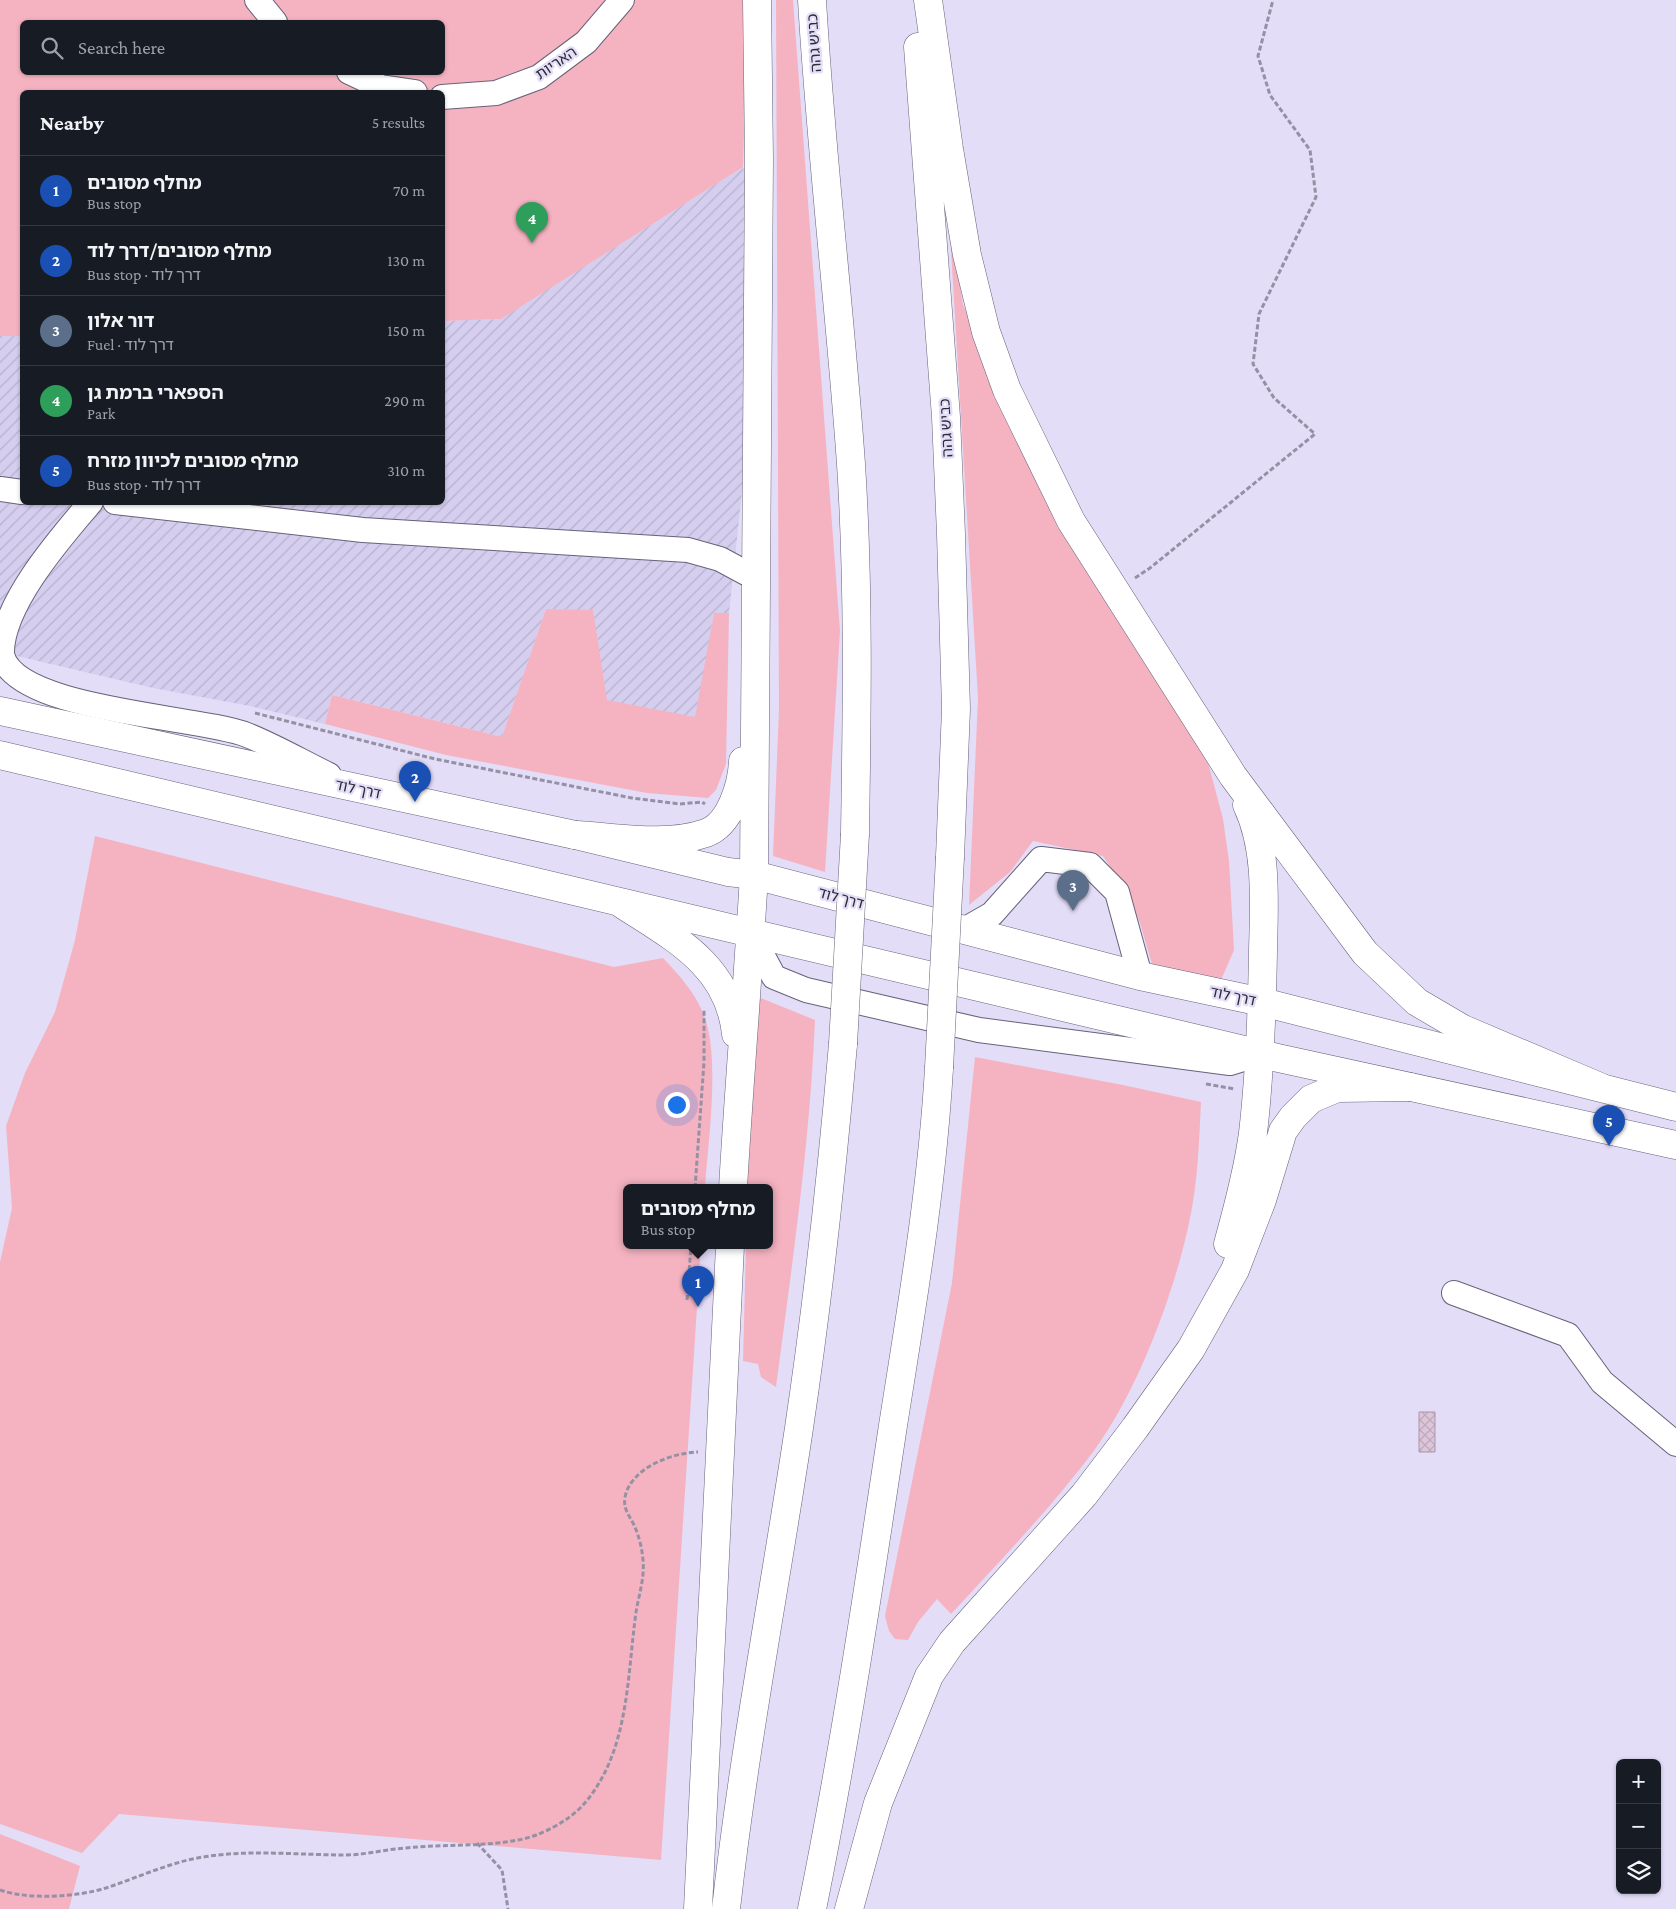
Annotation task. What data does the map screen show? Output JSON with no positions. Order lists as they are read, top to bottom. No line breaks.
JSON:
{"streets":{"main road":["כביש גהה","דרך לוד"],"lane":["האריות"]},"page":{"search":"Search here","heading":["Nearby","5 results"],"list":[{"mark":"1","name":"מחלף מסובים","note":"Bus stop","value":"70 m"},{"mark":"2","name":"מחלף מסובים/דרך לוד","note":"Bus stop · דרך לוד","value":"130 m"},{"mark":"3","name":"דור אלון","note":"Fuel · דרך לוד","value":"150 m"},{"mark":"4","name":"הספארי ברמת גן","note":"Park","value":"290 m"},{"mark":"5","name":"מחלף מסובים לכיוון מזרח","note":"Bus stop · דרך לוד","value":"310 m"}],"pins":["4","2","3","5","1"],"popup":["מחלף מסובים","Bus stop"],"map_buttons":["+","−"]}}
